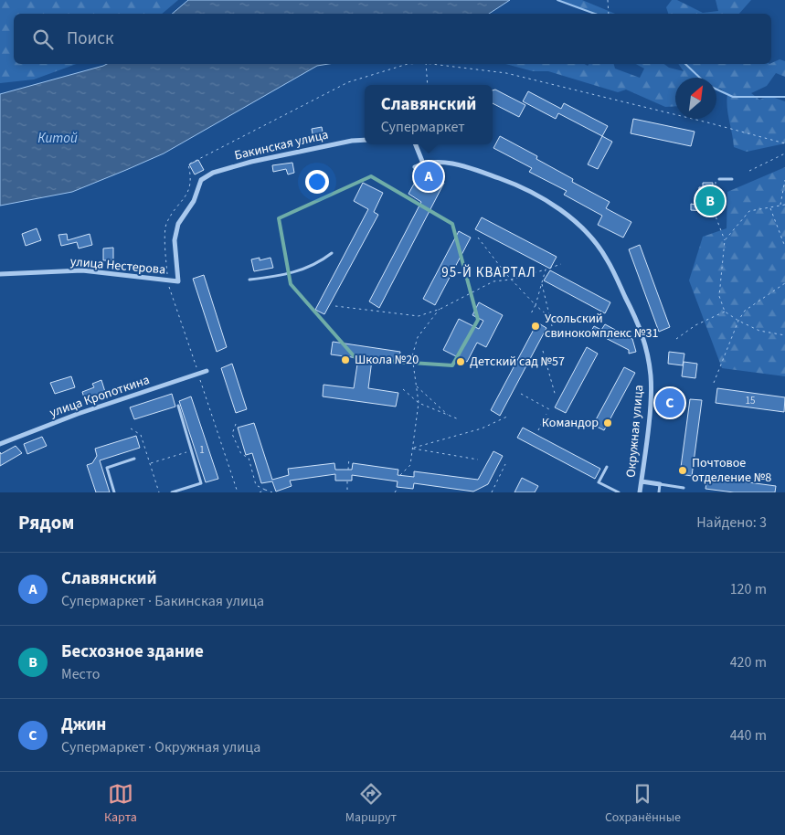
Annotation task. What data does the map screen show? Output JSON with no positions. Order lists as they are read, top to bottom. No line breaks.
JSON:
{"streets":{"street":["Бакинская улица","улица Нестерова","улица Кропоткина","Окружная улица"]},"crossings":[["Бакинская улица","улица Нестерова"]],"districts":["95-Й КВАРТАЛ"],"water":["Китой"],"places":["Усольский свинокомплекс №31","Школа №20","Детский сад №57","Командор","Почтовое отделение №8"],"house_numbers":["15","1"],"north":"top right","page":{"search":"Поиск","popup":["Славянский","Супермаркет"],"pins":["A","B","C"],"heading":["Рядом","Найдено: 3"],"list":[{"mark":"A","name":"Славянский","note":"Супермаркет · Бакинская улица","value":"120 m"},{"mark":"B","name":"Бесхозное здание","note":"Место","value":"420 m"},{"mark":"C","name":"Джин","note":"Супермаркет · Окружная улица","value":"440 m"}],"nav":["Карта","Маршрут","Сохранённые"]}}
